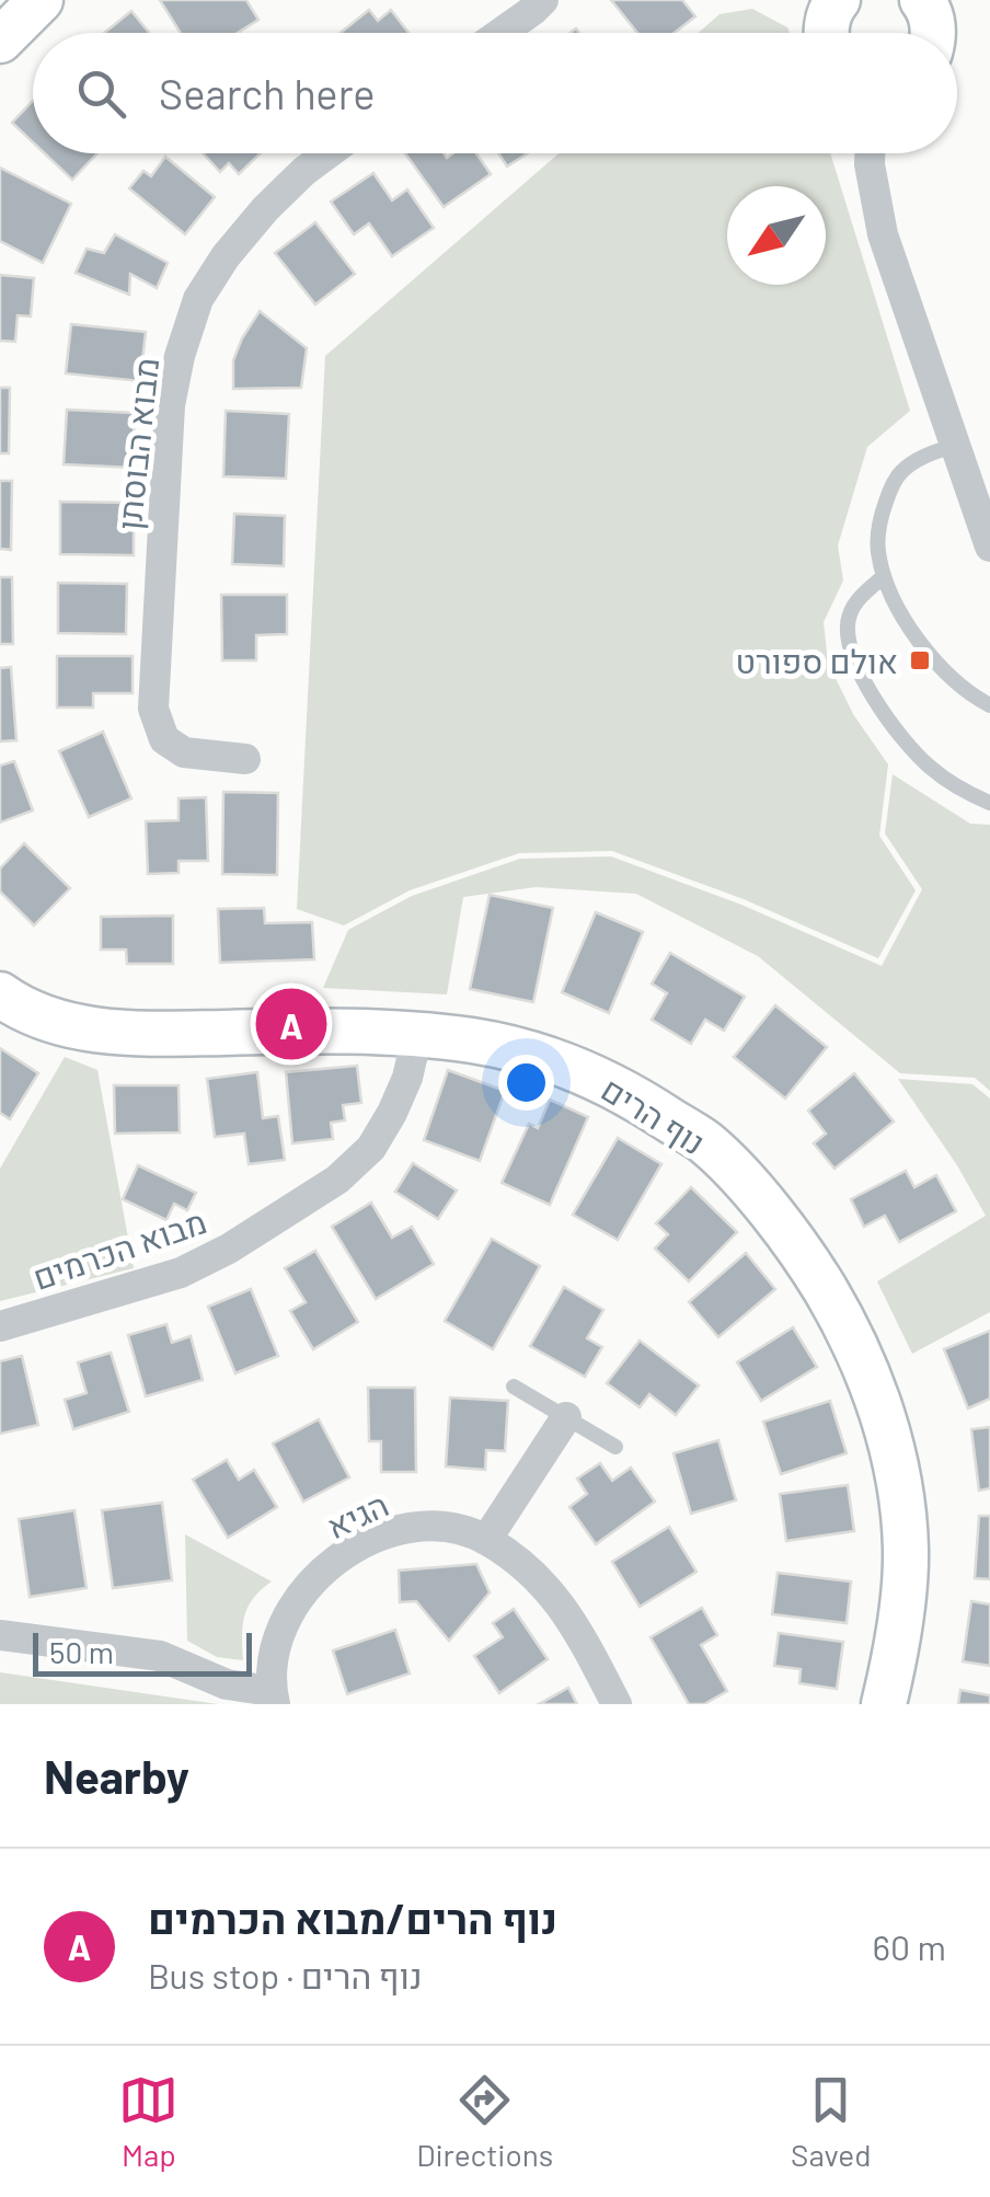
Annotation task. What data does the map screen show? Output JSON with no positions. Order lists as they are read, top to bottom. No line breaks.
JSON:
{"streets":{"street":["מבוא הבוסתן","נוף הרים","מבוא הכרמים","הגיא"]},"crossings":[["נוף הרים","מבוא הכרמים"]],"places":{"transit":["אולם ספורט"]},"scale_bar":"50 m","north":"bottom left","page":{"search":"Search here","pins":"A","scale":"50 m","heading":"Nearby","list":[{"mark":"A","name":"נוף הרים/מבוא הכרמים","note":"Bus stop · נוף הרים","value":"60 m"}],"nav":["Map","Directions","Saved"]}}
